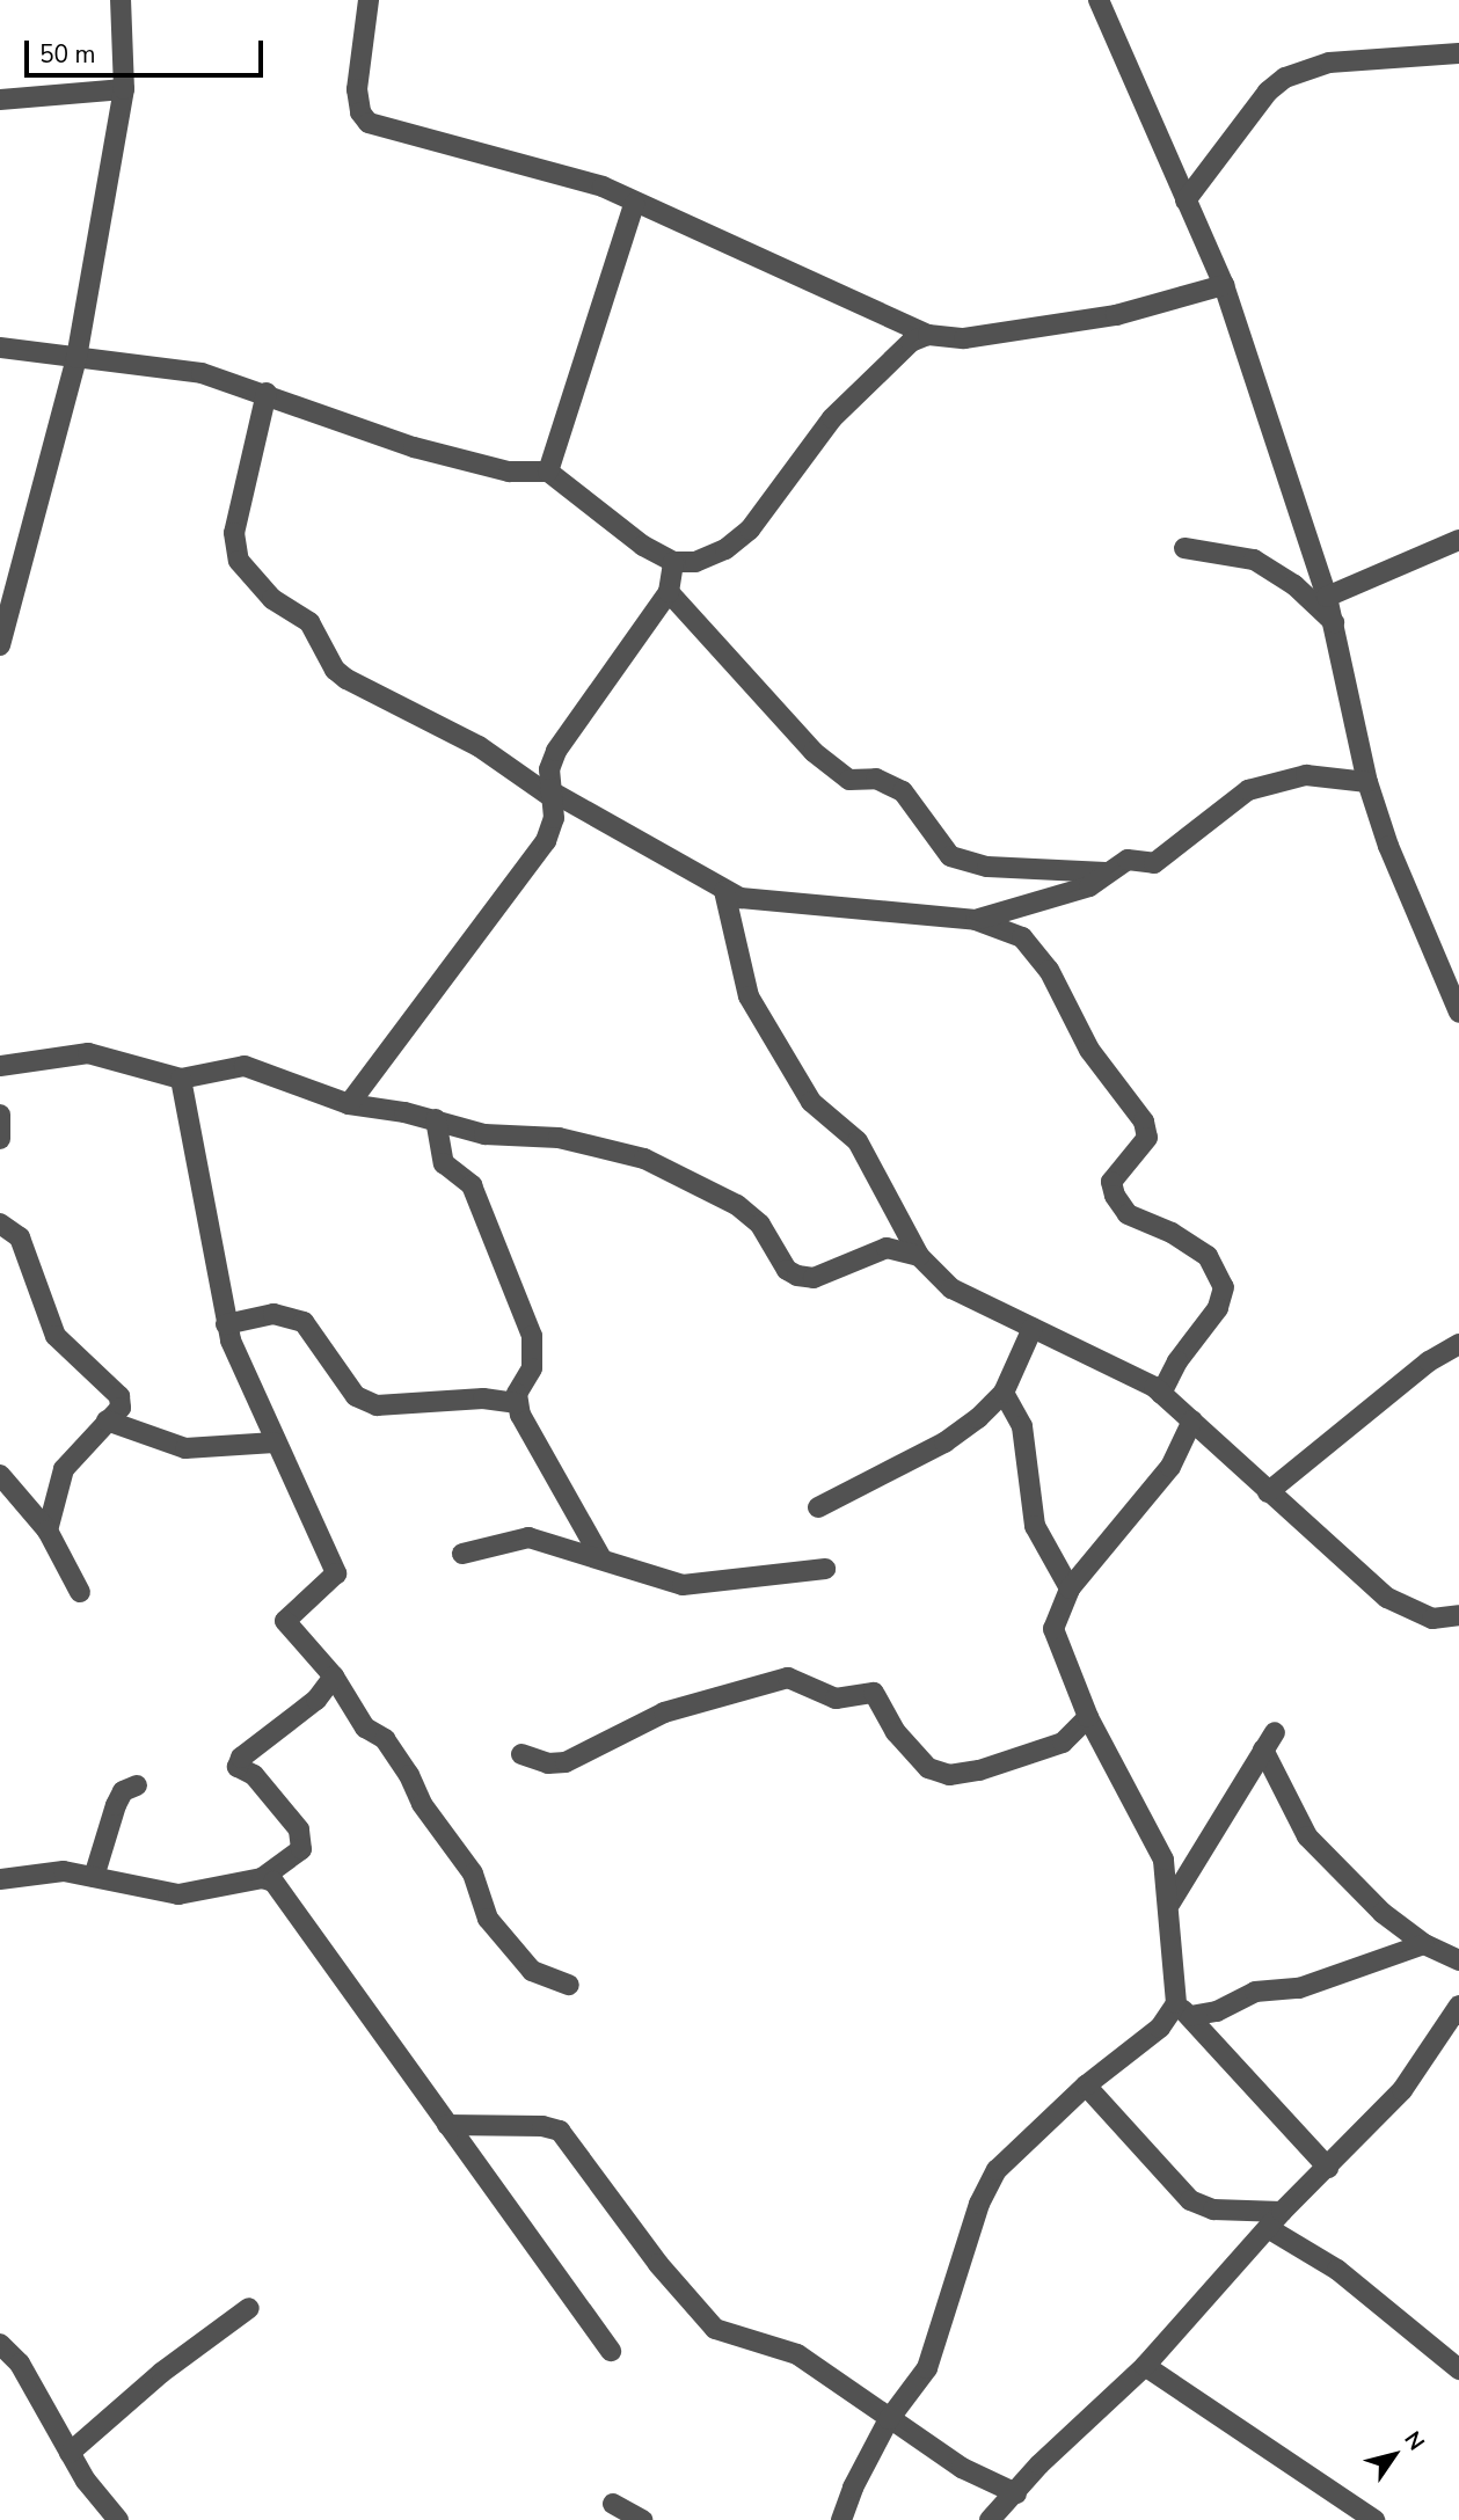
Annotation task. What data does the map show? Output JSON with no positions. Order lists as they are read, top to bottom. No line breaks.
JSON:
{"scale_bar":"50 m","north":"top right"}
